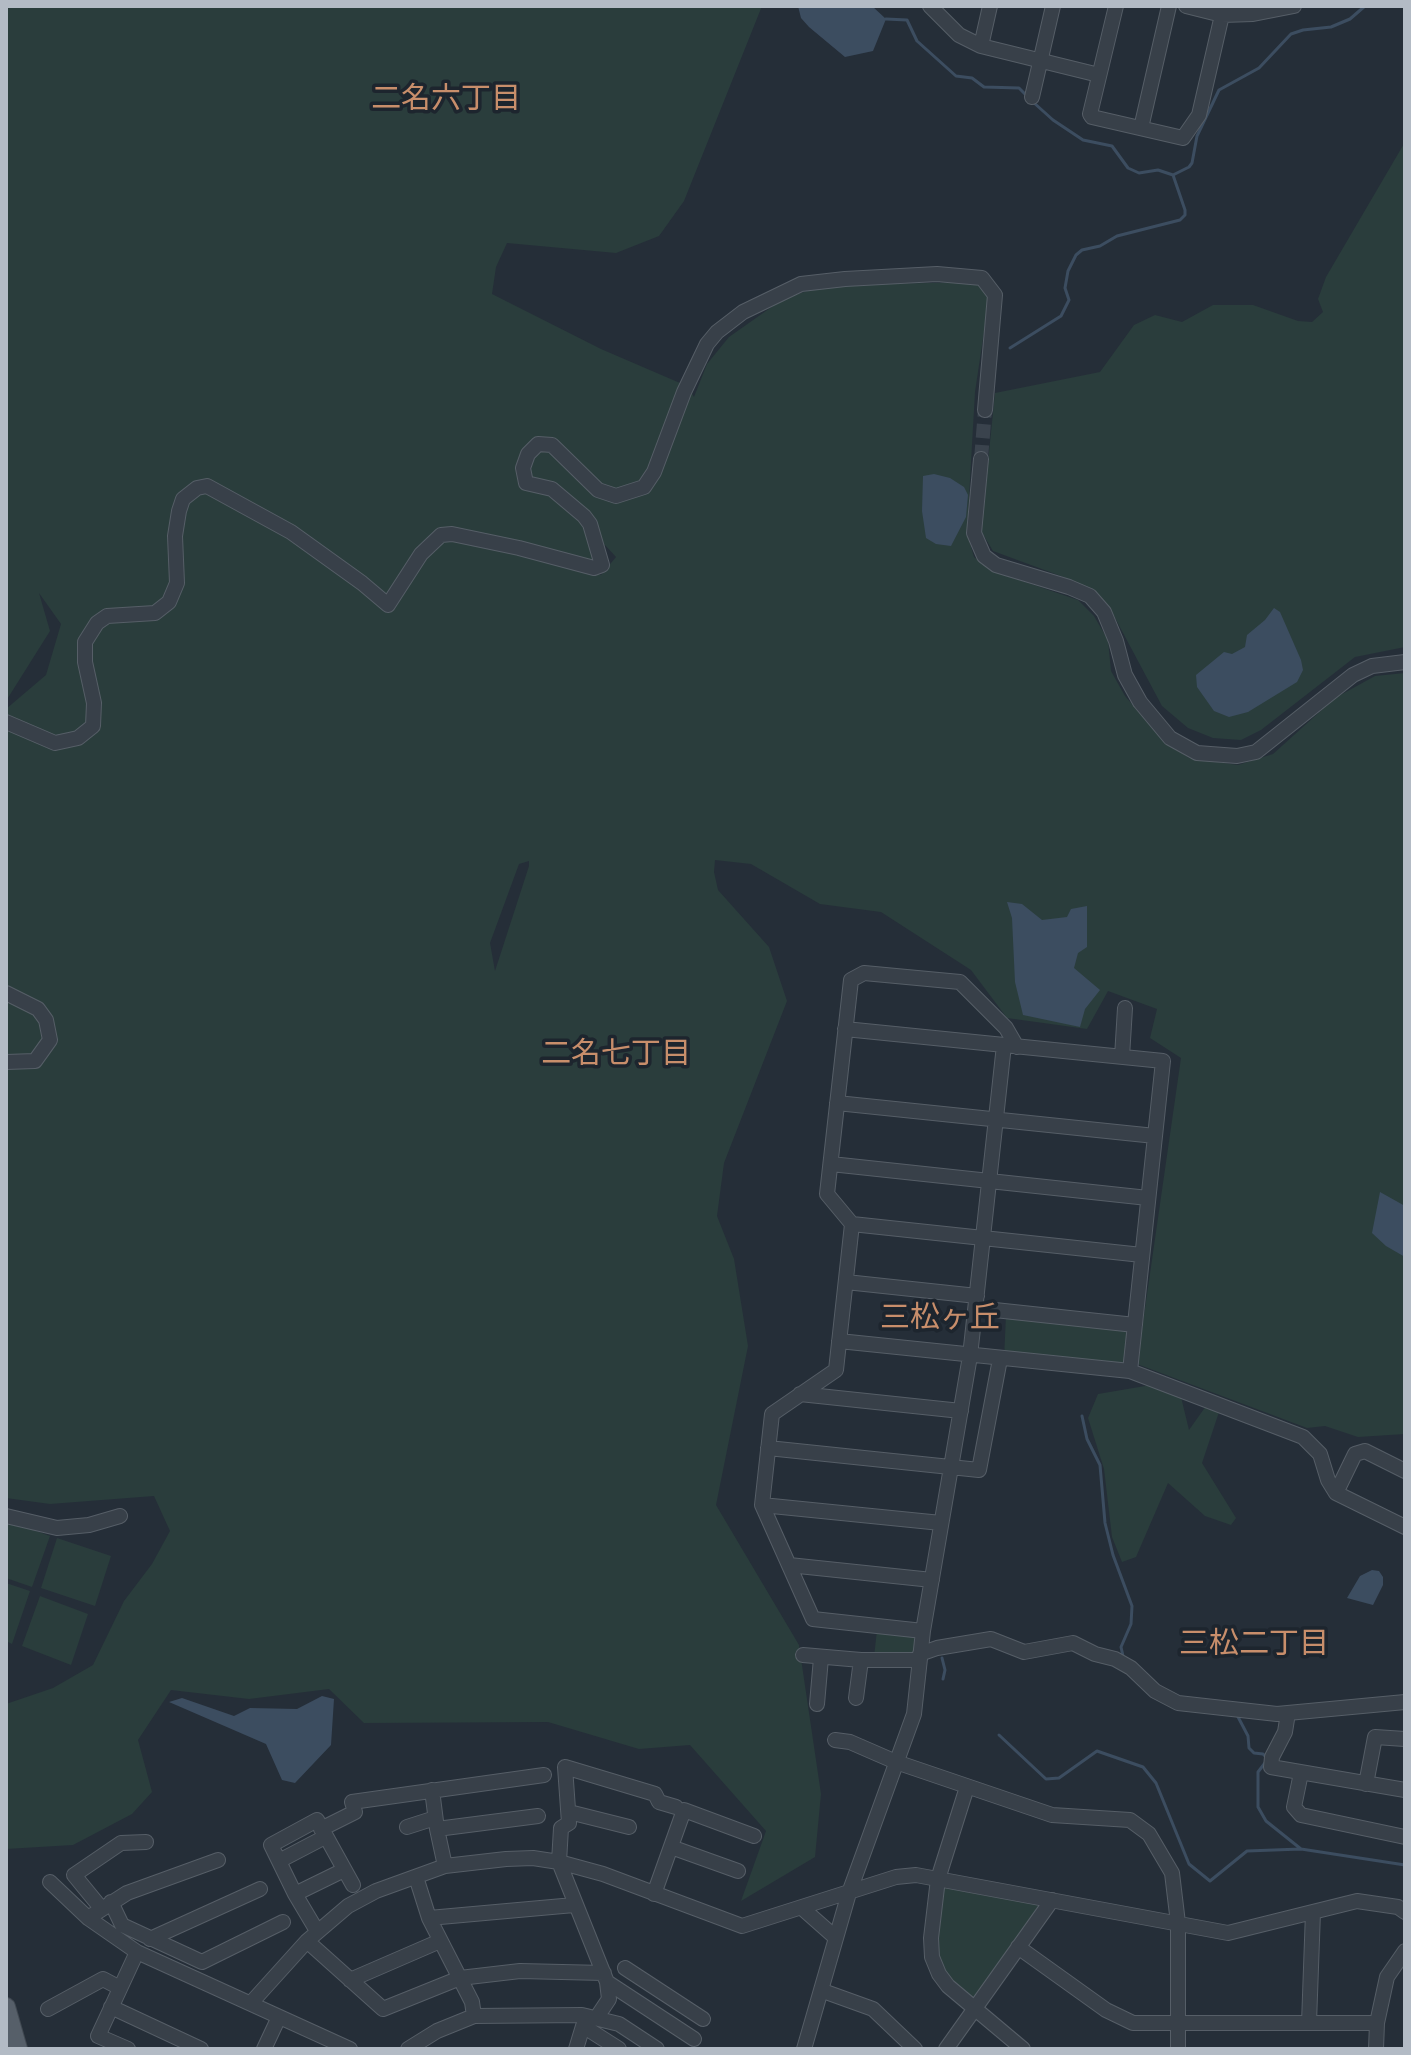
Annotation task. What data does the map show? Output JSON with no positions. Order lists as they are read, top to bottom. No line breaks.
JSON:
{"districts":["二名六丁目","二名七丁目","三松ヶ丘","三松二丁目"]}
